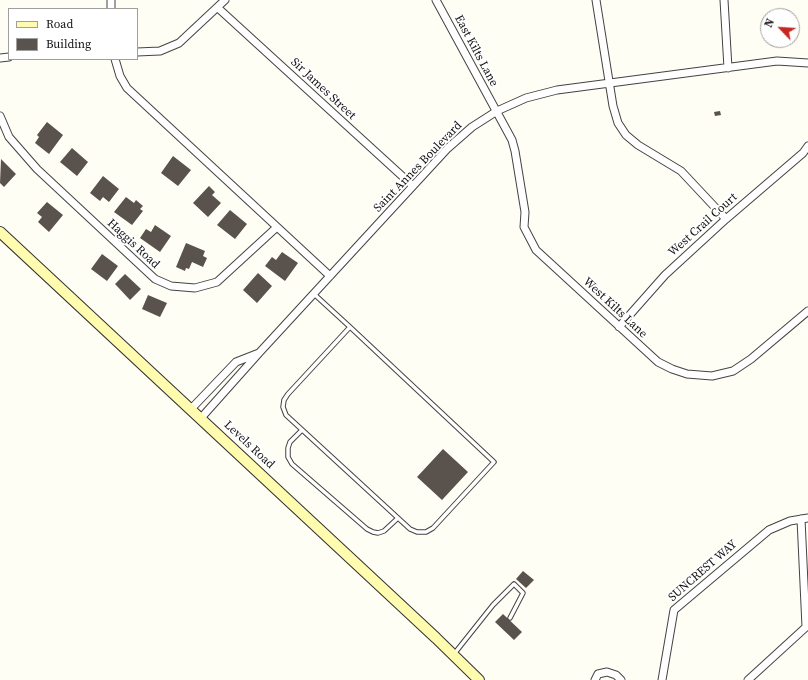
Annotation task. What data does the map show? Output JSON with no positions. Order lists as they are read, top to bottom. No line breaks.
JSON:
{"streets":{"main road":["Levels Road"],"street":["East Kilts Lane","Sir James Street","Saint Annes Boulevard","West Crail Court","Haggis Road","West Kilts Lane","SUNCREST WAY"]},"crossings":[["East Kilts Lane","Saint Annes Boulevard"],["East Kilts Lane","West Kilts Lane"],["Sir James Street","Saint Annes Boulevard"],["Saint Annes Boulevard","West Kilts Lane"],["Saint Annes Boulevard","Levels Road"],["West Crail Court","West Kilts Lane"]],"legend":["Road","Building"],"north":"top left"}
